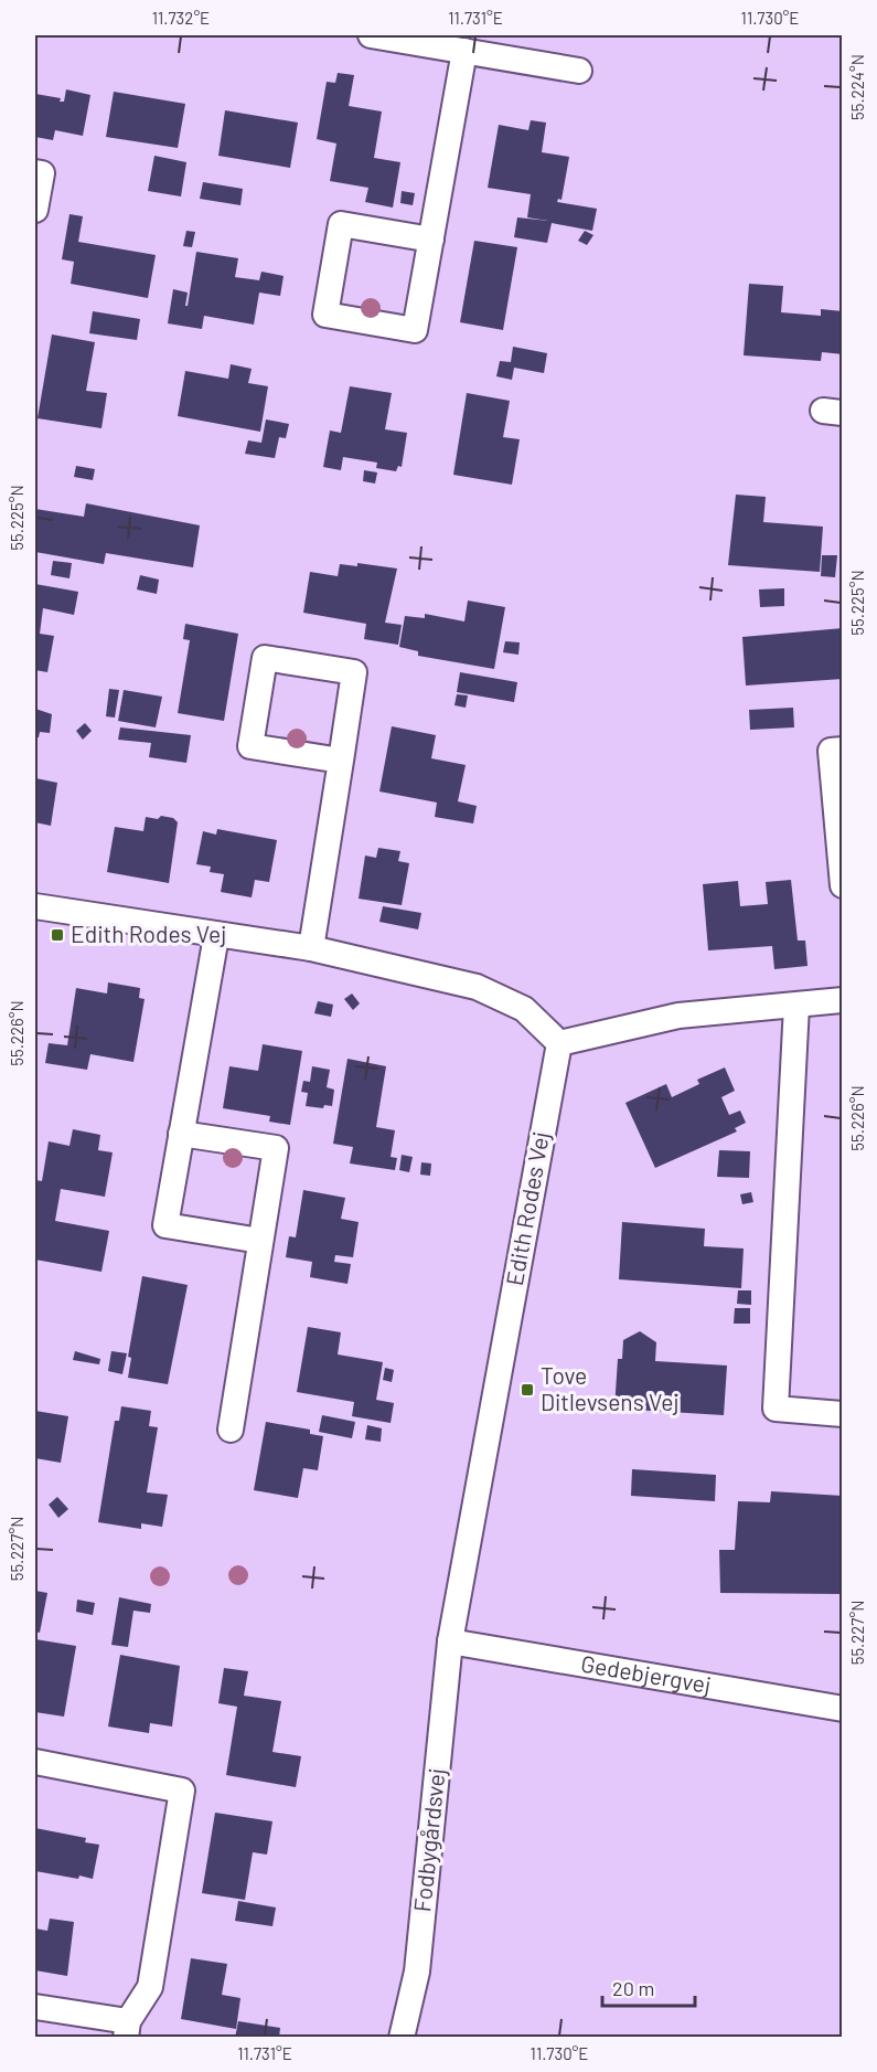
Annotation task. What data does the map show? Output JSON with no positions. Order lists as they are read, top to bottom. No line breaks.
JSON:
{"streets":{"street":["Edith Rodes Vej","Gedebjergvej","Fodbygårdsvej"]},"crossings":[["Edith Rodes Vej","Gedebjergvej"],["Edith Rodes Vej","Fodbygårdsvej"],["Gedebjergvej","Fodbygårdsvej"]],"places":{"transit":["Edith Rodes Vej","Tove Ditlevsens Vej"]},"scale_bar":"20 m","coordinates":["11.732°E","11.731°E","11.730°E","55.224°N","55.225°N","55.226°N","55.227°N"]}
